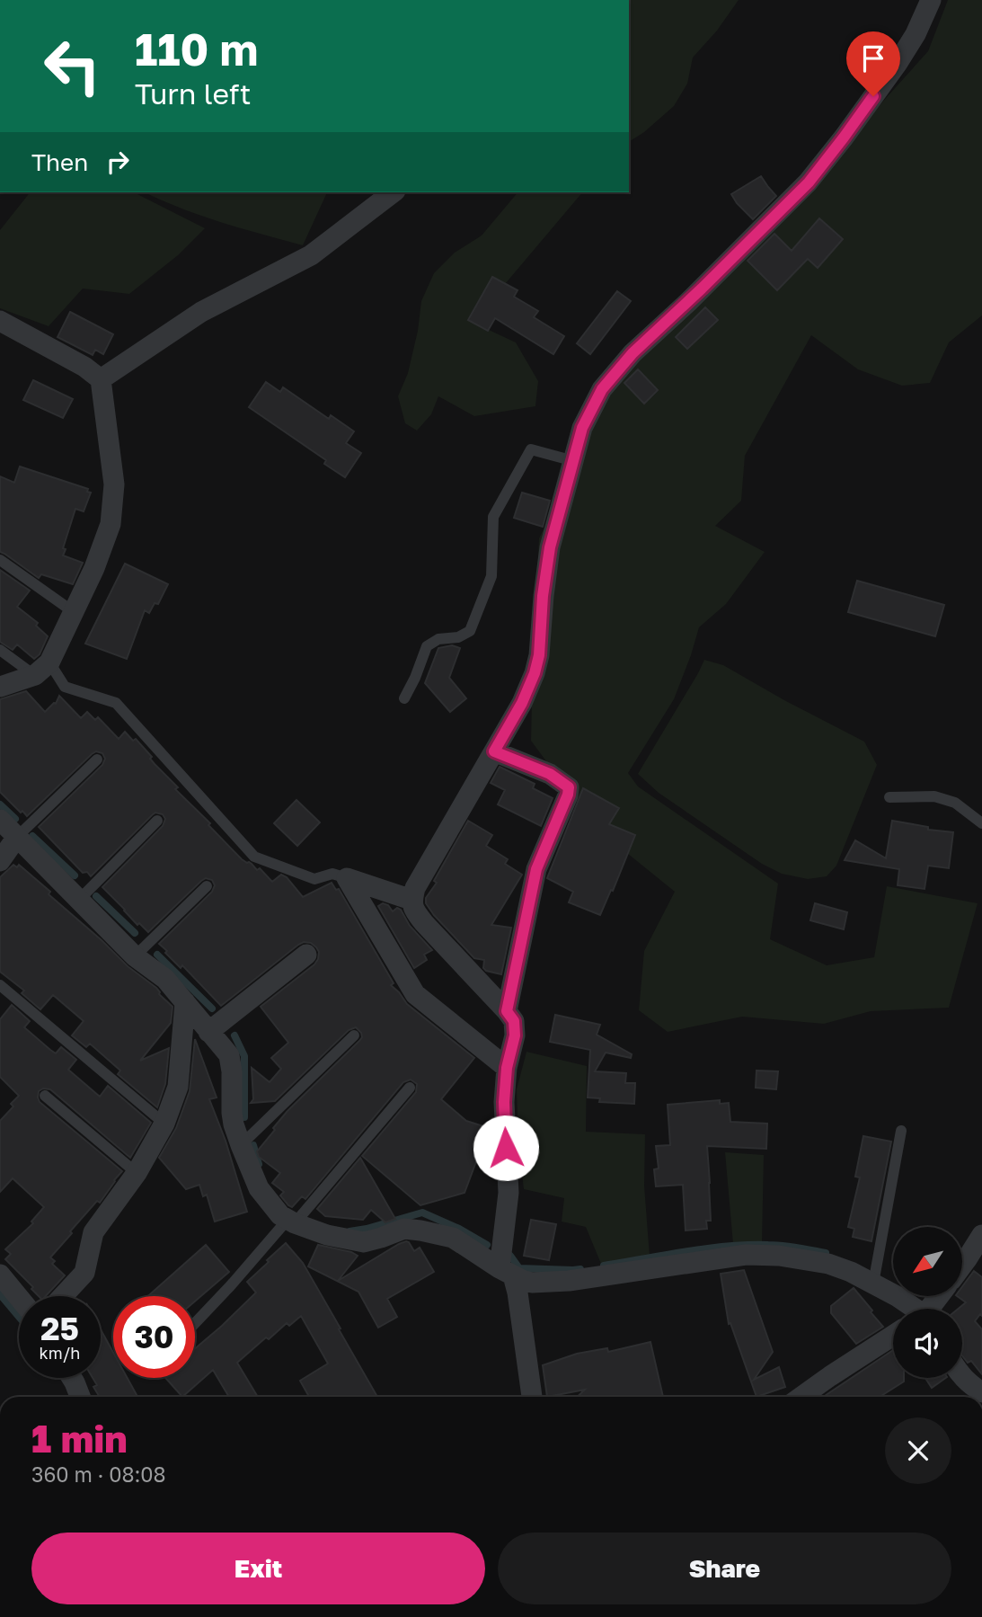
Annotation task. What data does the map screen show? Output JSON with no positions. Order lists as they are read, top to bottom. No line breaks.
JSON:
{"north":"bottom left","page":{"turn":["110 m","Turn left"],"then":"Then","speed":"25 km/h","limit":"30","heading":["1 min","360 m · 08:08"],"buttons":["Exit","Share"]}}
